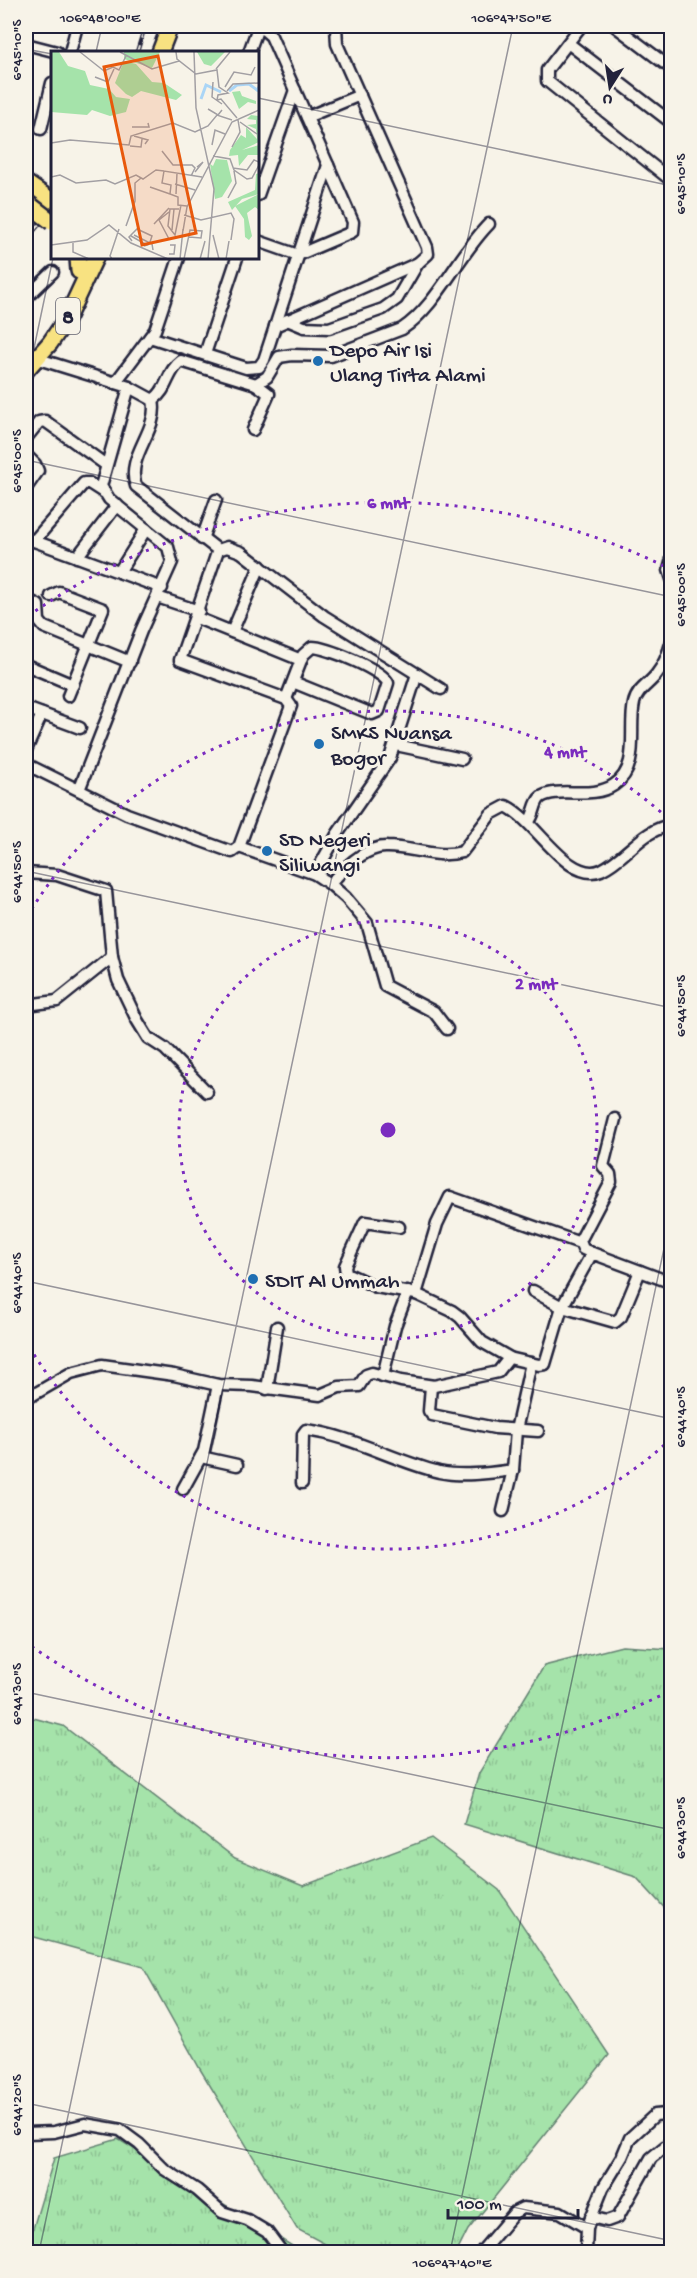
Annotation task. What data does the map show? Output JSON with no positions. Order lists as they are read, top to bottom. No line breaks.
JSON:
{"streets":{"highway":["8"]},"places":["Depo Air Isi Ulang Tirta Alami","SMKS Nuansa Bogor","SD Negeri Siliwangi","SDIT Al Ummah"],"scale_bar":"100 m","north":"bottom","coordinates":["106°48'00\"E","106°47'50\"E","6°45'10\"S","6°45'00\"S","6°44'50\"S","6°44'40\"S","6°44'30\"S","6°44'20\"S","106°47'40\"E"],"rings":["6 mnt","4 mnt","2 mnt"]}
